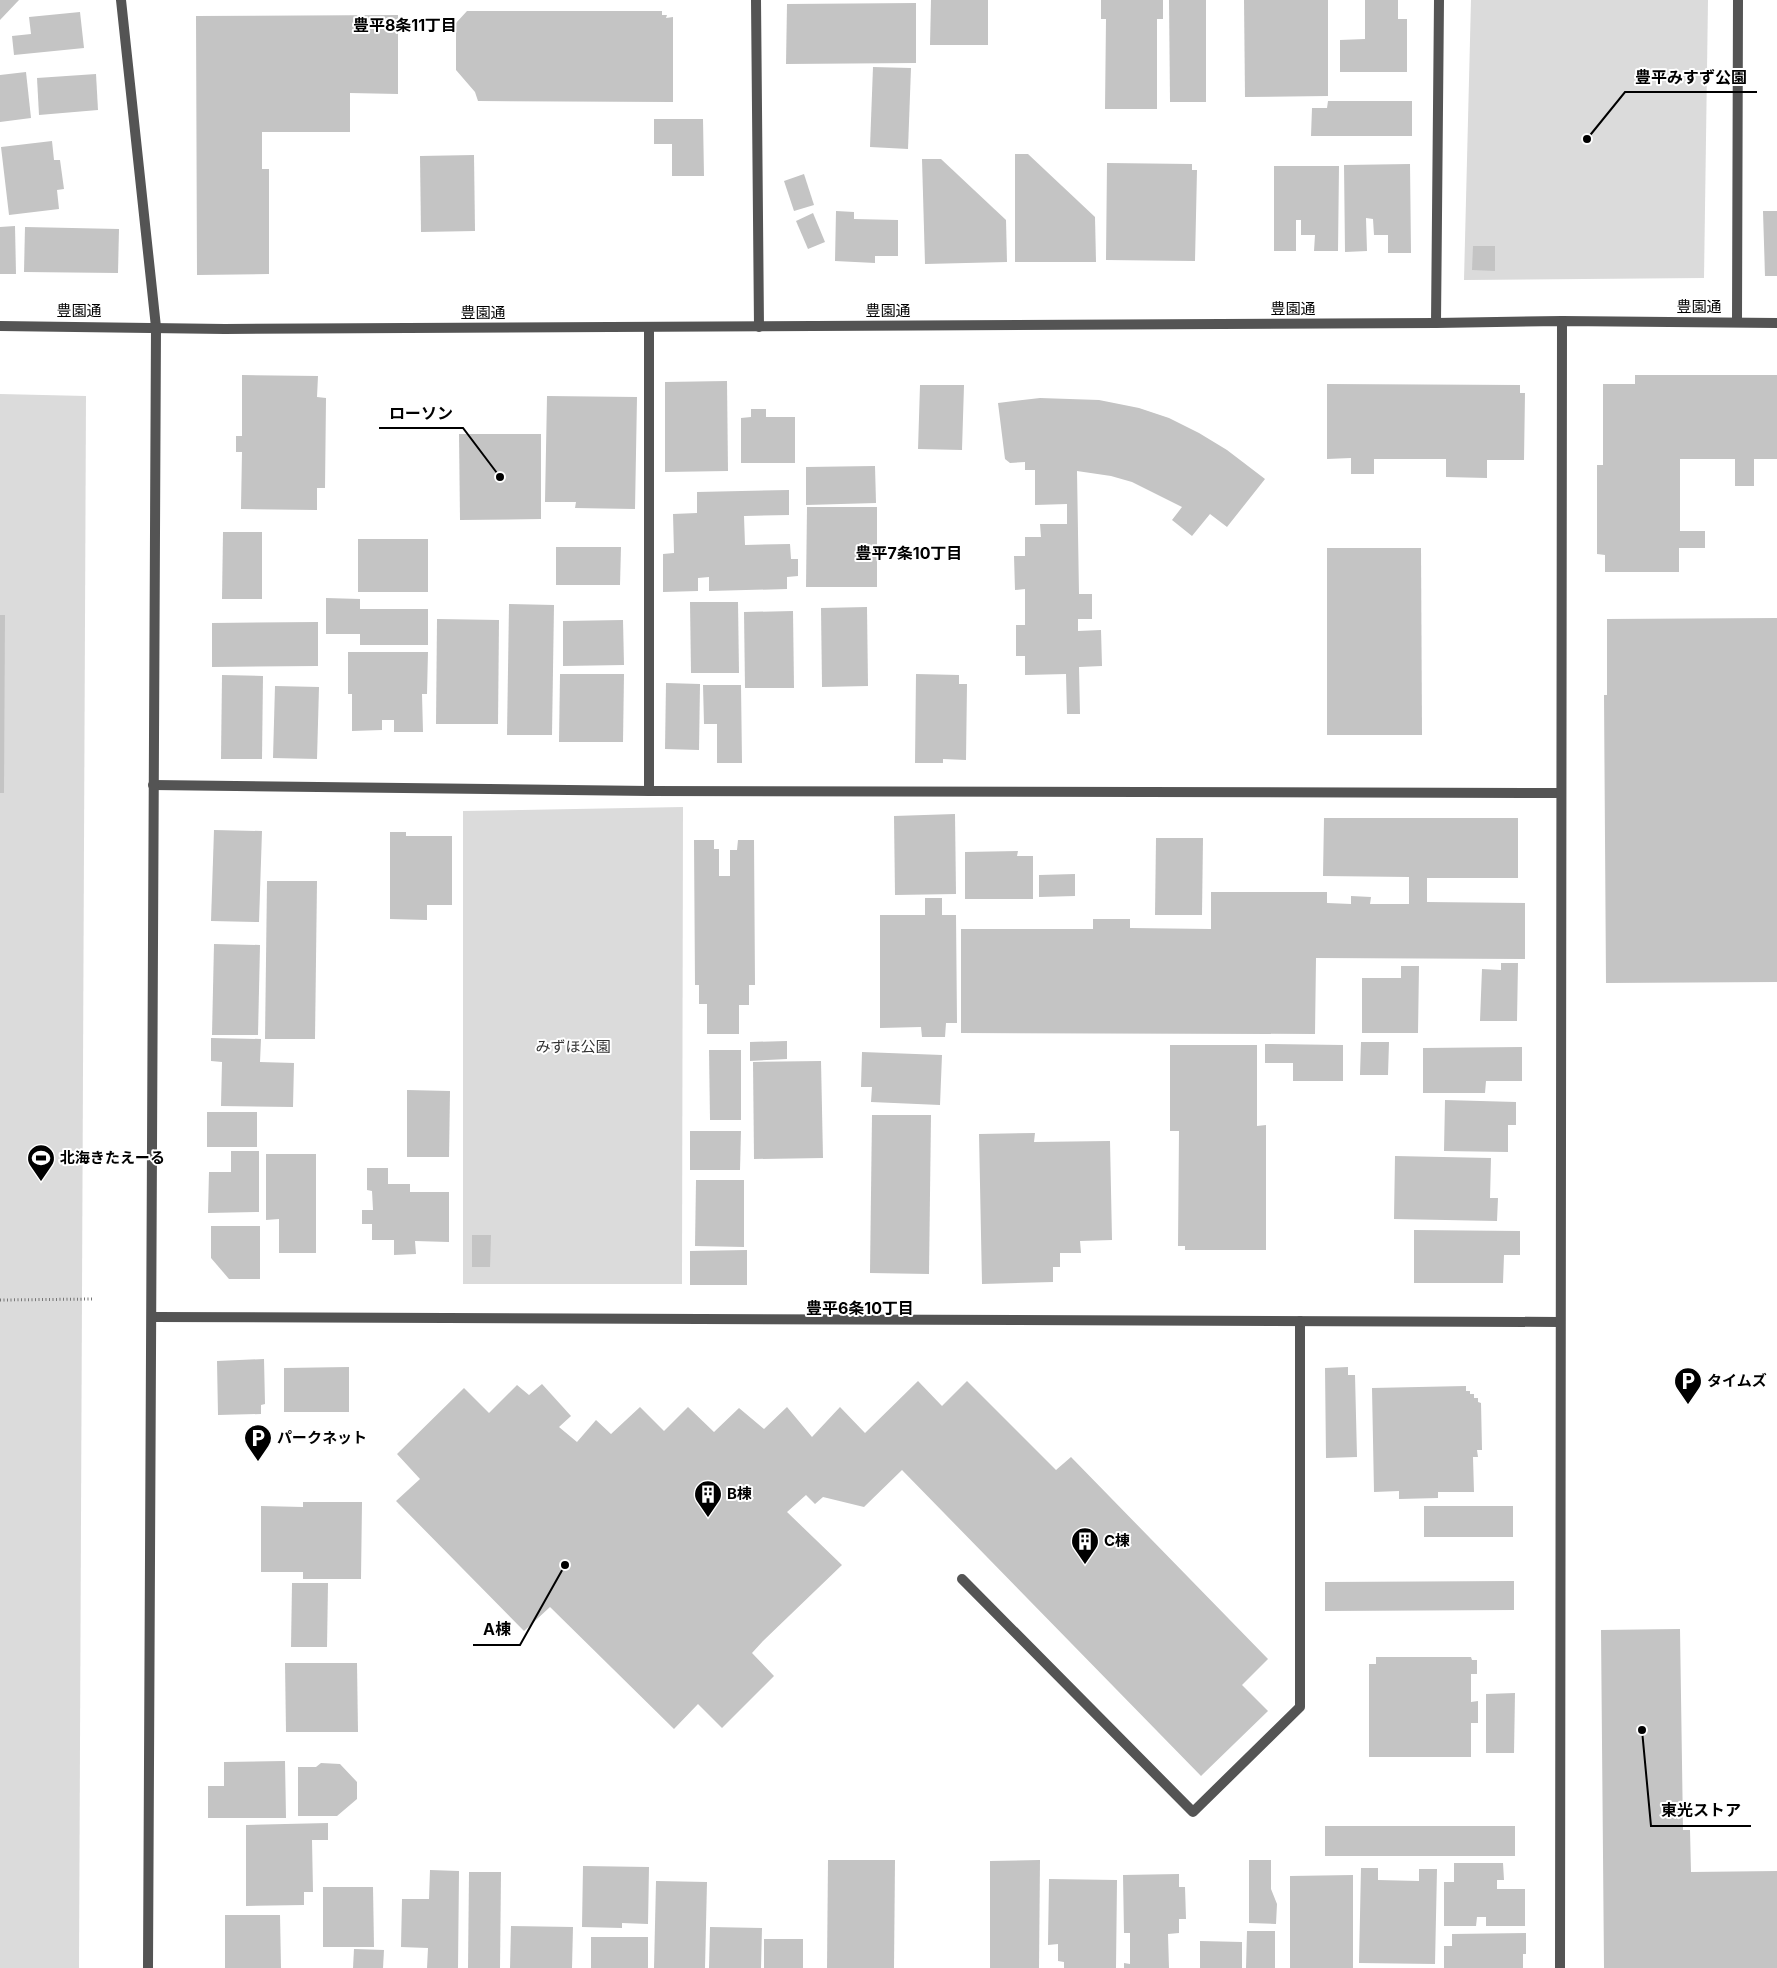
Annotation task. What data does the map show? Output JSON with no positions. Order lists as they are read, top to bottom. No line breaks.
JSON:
{"streets":{"street":["豊園通"]},"districts":["豊平8条11丁目","豊平7条10丁目","豊平6条10丁目"],"parks":["みずほ公園"],"places":{"other":["豊平みすず公園","ローソン","A棟","東光ストア"],"sports":["北海きたえーる"],"parking":["タイムズ","パークネット"],"building":["B棟","C棟"]}}
